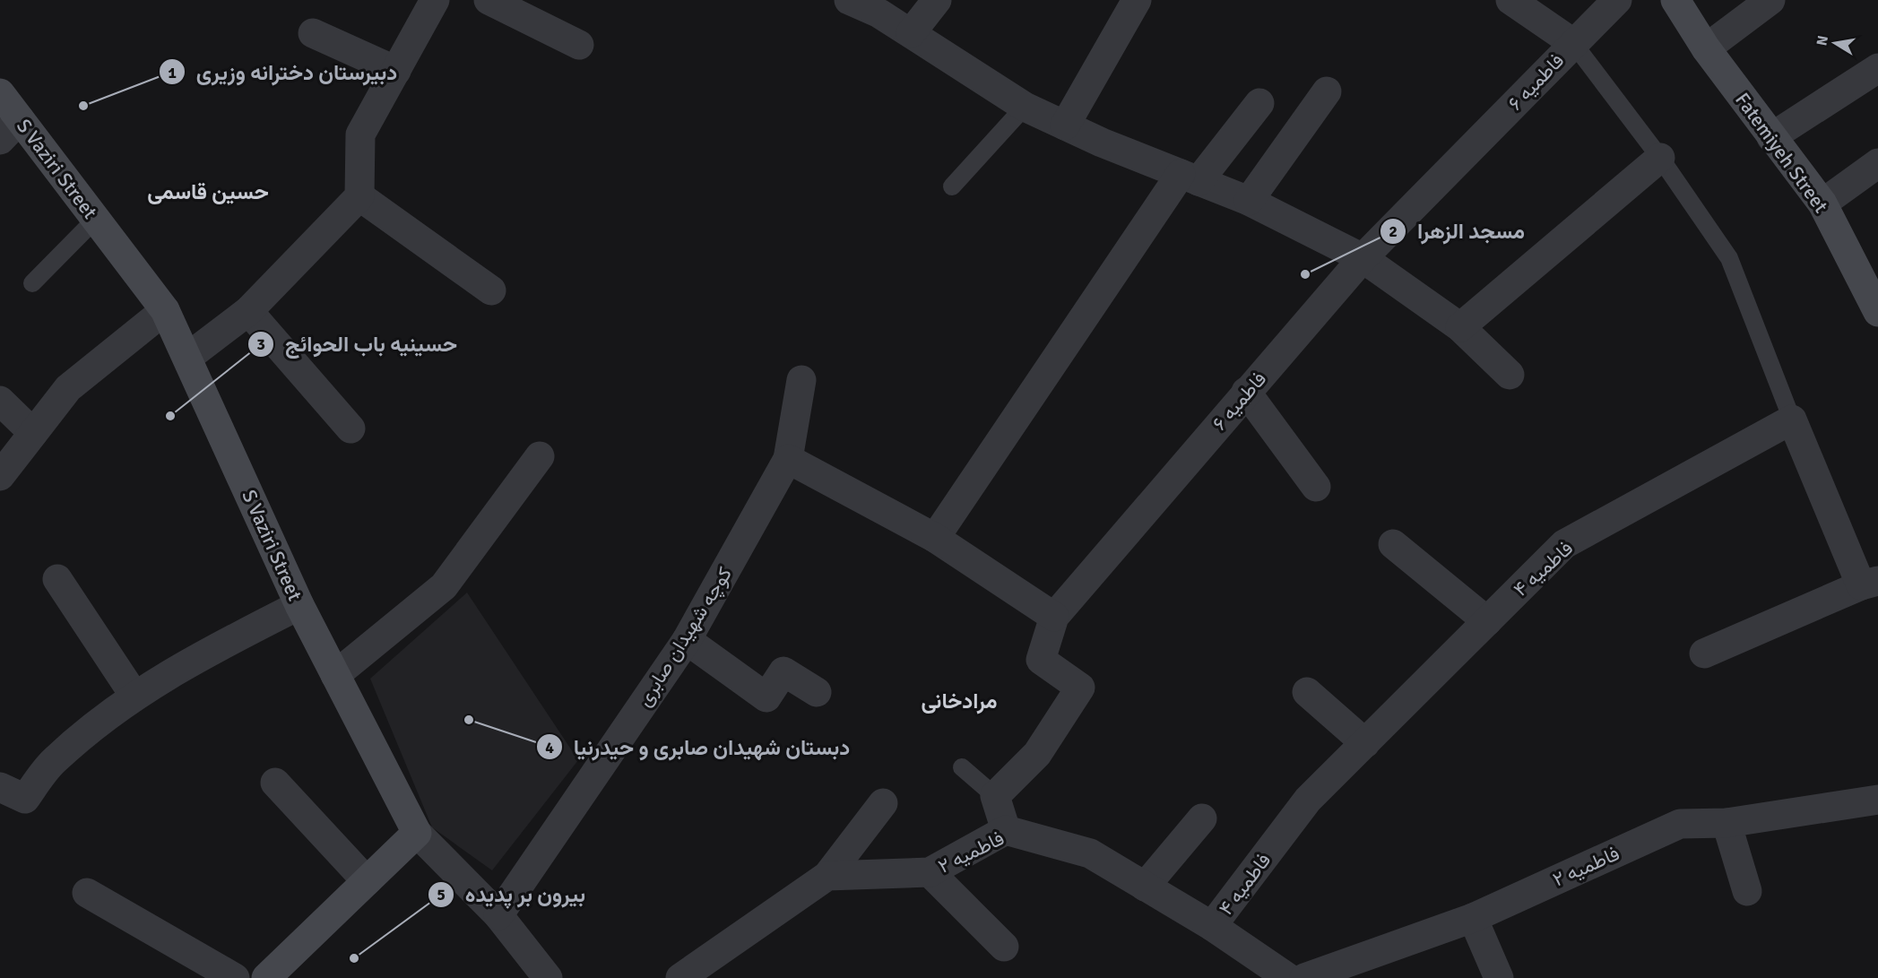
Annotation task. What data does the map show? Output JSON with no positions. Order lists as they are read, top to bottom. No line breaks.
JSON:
{"streets":{"street":["فاطمیه ۶","Fatemiyeh Street","S Vaziri Street","فاطمیه ۴","کوچه شهیدان صابری","فاطمیه ۲"]},"crossings":[["فاطمیه ۴","فاطمیه ۲"]],"districts":["حسین قاسمی","مرادخانی"],"places":["دبیرستان دخترانه وزیری","مسجد الزهرا","حسینیه باب الحوائج","دبستان شهیدان صابری و حیدرنیا","بیرون بر پدیده"],"north":"left"}
